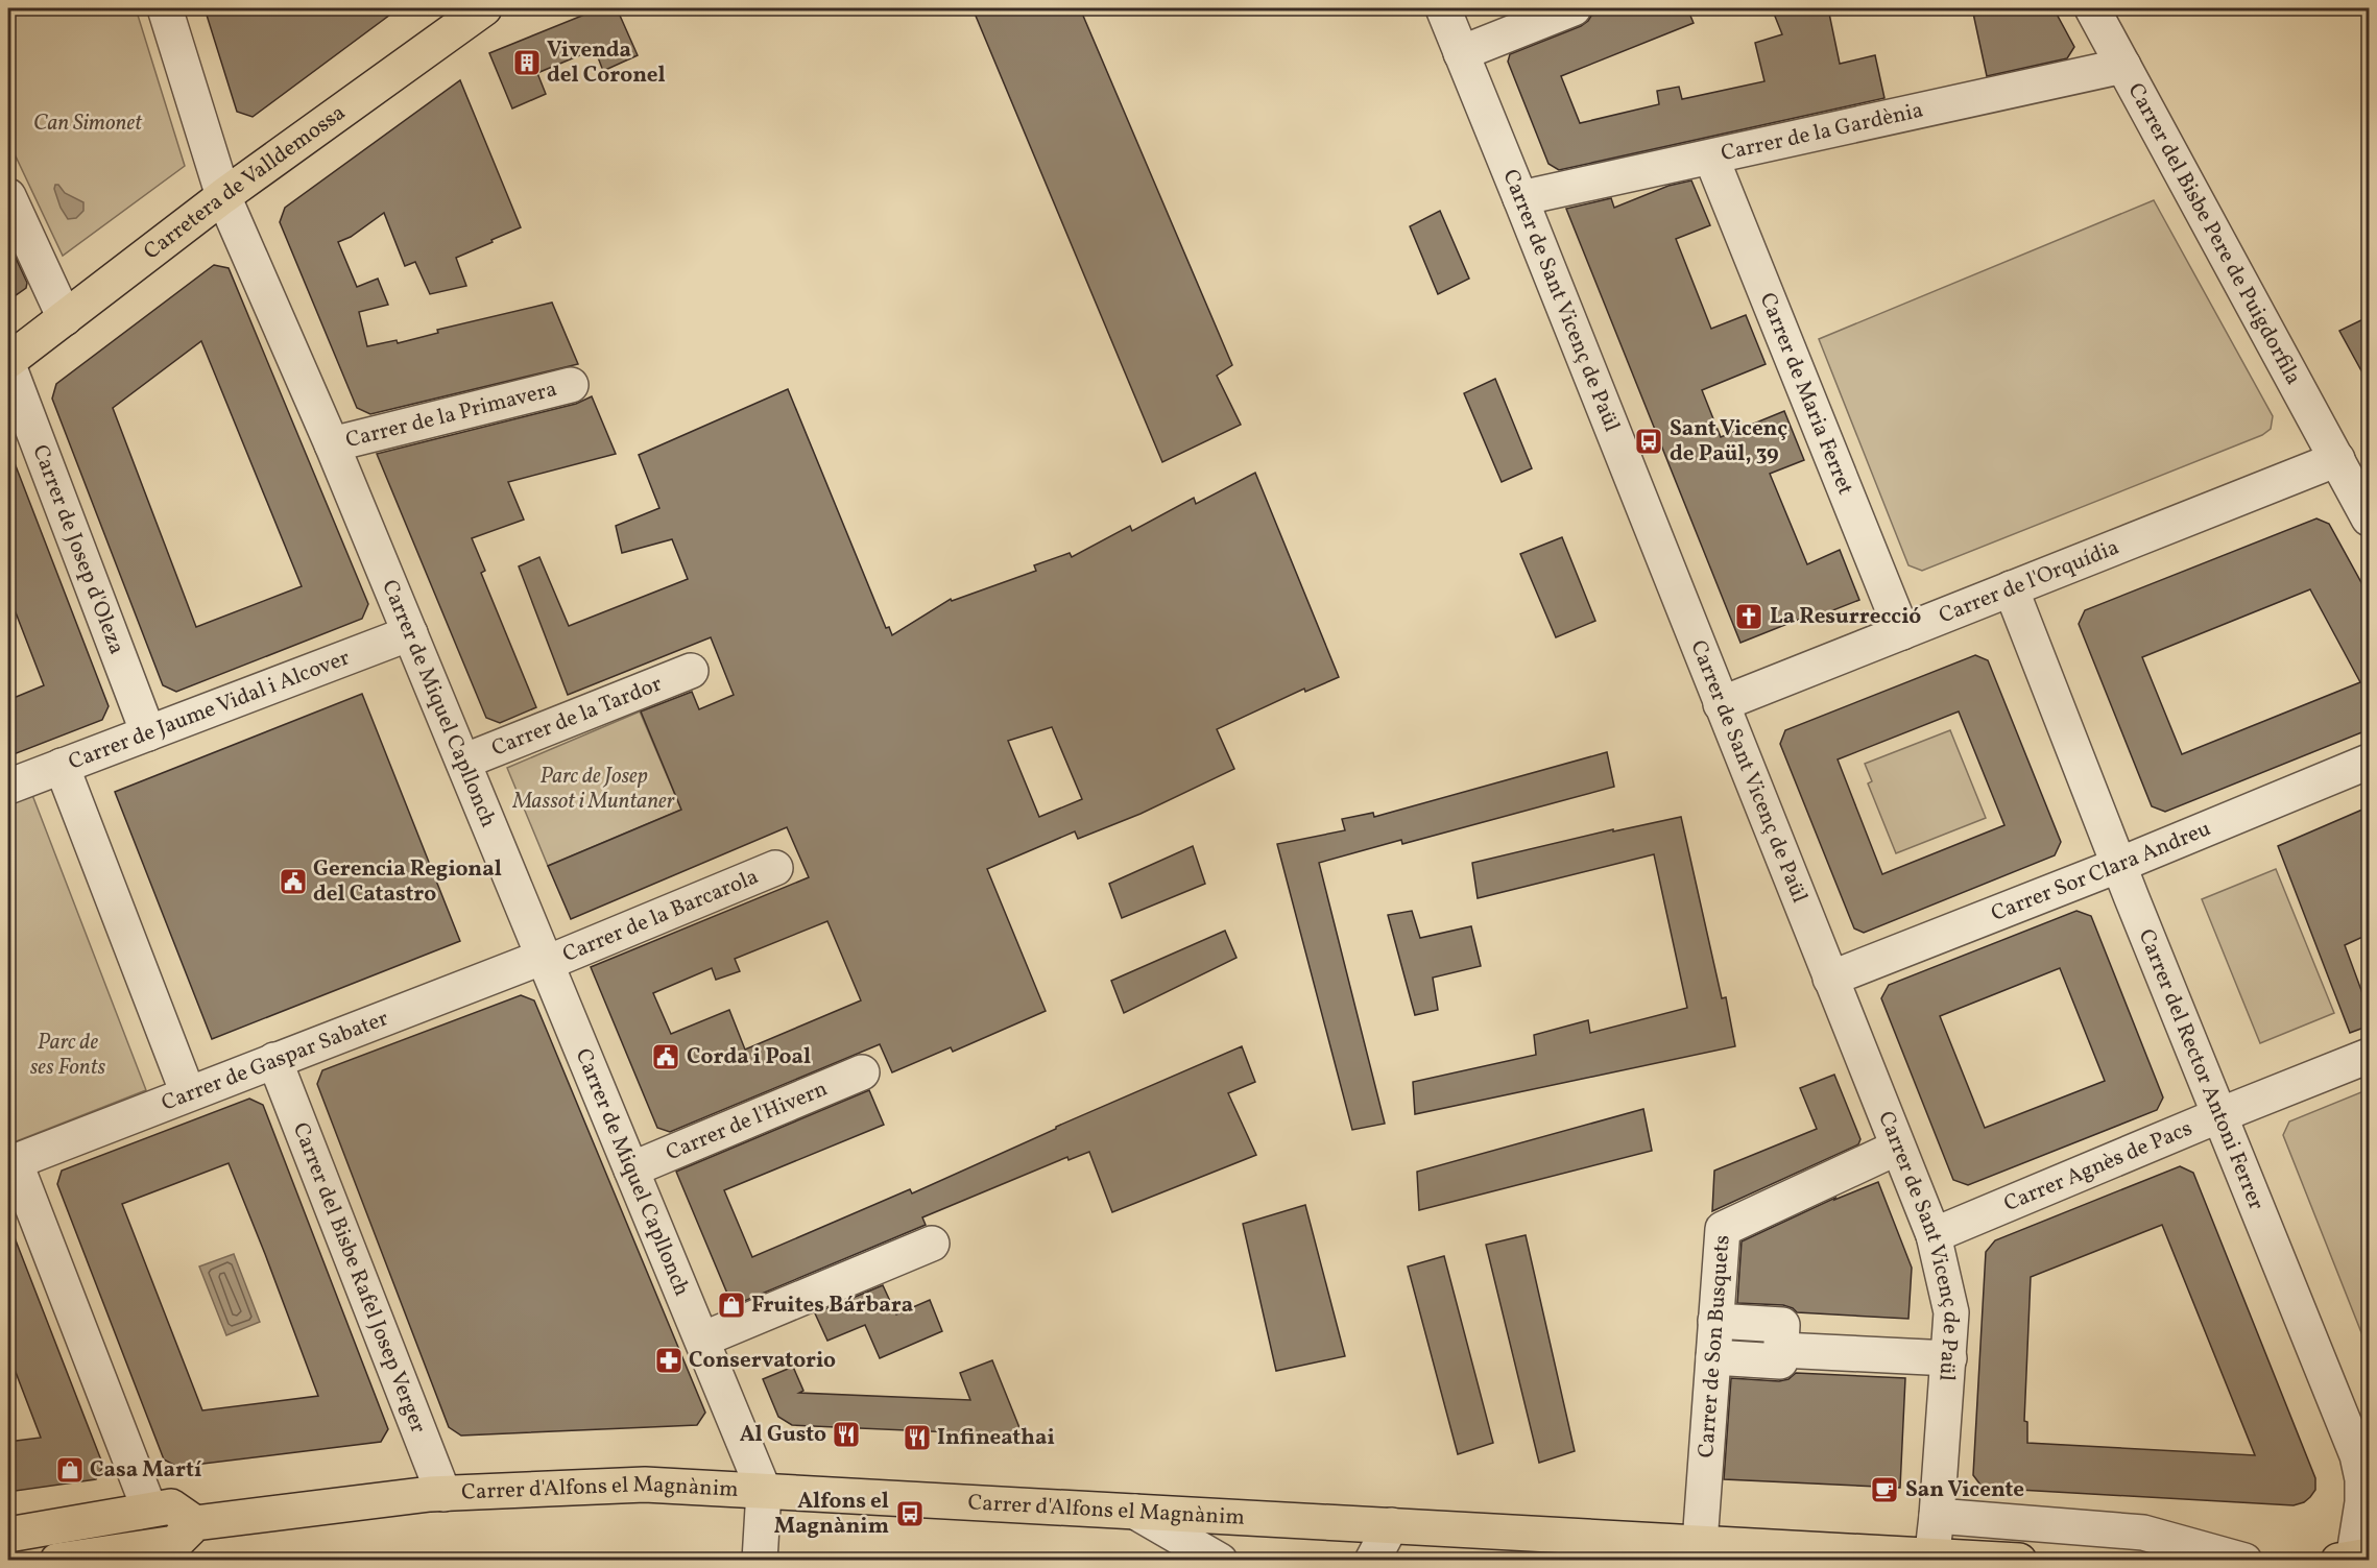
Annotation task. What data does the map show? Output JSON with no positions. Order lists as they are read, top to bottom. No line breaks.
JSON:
{"streets":{"main road":["Carretera de Valldemossa","Carrer d'Alfons el Magnànim"],"street":["Carrer de la Gardènia","Carrer del Bisbe Pere de Puigdorfila","Carrer de Sant Vicenç de Paül","Carrer de Maria Ferret","Carrer de la Primavera","Carrer de Josep d'Oleza","Carrer de l'Orquídia","Carrer de Miquel Capllonch","Carrer de Jaume Vidal i Alcover","Carrer de la Tardor","Carrer Sor Clara Andreu","Carrer de la Barcarola","Carrer de Gaspar Sabater","Carrer del Rector Antoni Ferrer","Carrer de l'Hivern","Carrer Agnès de Pacs","Carrer del Bisbe Rafel Josep Verger","Carrer de Son Busquets"]},"crossings":[["Carrer de la Gardènia","Carrer del Bisbe Pere de Puigdorfila"],["Carrer de la Gardènia","Carrer de Sant Vicenç de Paül"],["Carrer de la Gardènia","Carrer de Maria Ferret"],["Carretera de Valldemossa","Carrer de Josep d'Oleza"],["Carretera de Valldemossa","Carrer de Miquel Capllonch"],["Carrer del Bisbe Pere de Puigdorfila","Carrer de l'Orquídia"],["Carrer de Sant Vicenç de Paül","Carrer de l'Orquídia"],["Carrer de Sant Vicenç de Paül","Carrer Sor Clara Andreu"],["Carrer de Sant Vicenç de Paül","Carrer Agnès de Pacs"],["Carrer de Sant Vicenç de Paül","Carrer de Son Busquets"],["Carrer de Sant Vicenç de Paül","Carrer d'Alfons el Magnànim"],["Carrer de Maria Ferret","Carrer de l'Orquídia"],["Carrer de la Primavera","Carrer de Miquel Capllonch"],["Carrer de Josep d'Oleza","Carrer de Jaume Vidal i Alcover"],["Carrer de l'Orquídia","Carrer del Rector Antoni Ferrer"],["Carrer de Miquel Capllonch","Carrer de Jaume Vidal i Alcover"],["Carrer de Miquel Capllonch","Carrer de la Tardor"],["Carrer de Miquel Capllonch","Carrer de la Barcarola"],["Carrer de Miquel Capllonch","Carrer de Gaspar Sabater"],["Carrer de Miquel Capllonch","Carrer de l'Hivern"],["Carrer de Miquel Capllonch","Carrer d'Alfons el Magnànim"],["Carrer Sor Clara Andreu","Carrer del Rector Antoni Ferrer"],["Carrer de la Barcarola","Carrer de Gaspar Sabater"],["Carrer de Gaspar Sabater","Carrer del Bisbe Rafel Josep Verger"],["Carrer del Rector Antoni Ferrer","Carrer Agnès de Pacs"],["Carrer del Bisbe Rafel Josep Verger","Carrer d'Alfons el Magnànim"],["Carrer de Son Busquets","Carrer d'Alfons el Magnànim"]],"parks":["Can Simonet","Parc de Josep Massot i Muntaner","Parc de ses Fonts"],"places":{"building":["Vivenda del Coronel"],"bus stop":["Sant Vicenç de Paül, 39","Alfons el Magnànim"],"church":["La Resurrecció"],"public building":["Gerencia Regional del Catastro","Corda i Poal"],"shop":["Fruites Bárbara","Casa Martí"],"pharmacy":["Conservatorio"],"restaurant":["Al Gusto","Infineathai"],"cafe":["San Vicente"]}}
